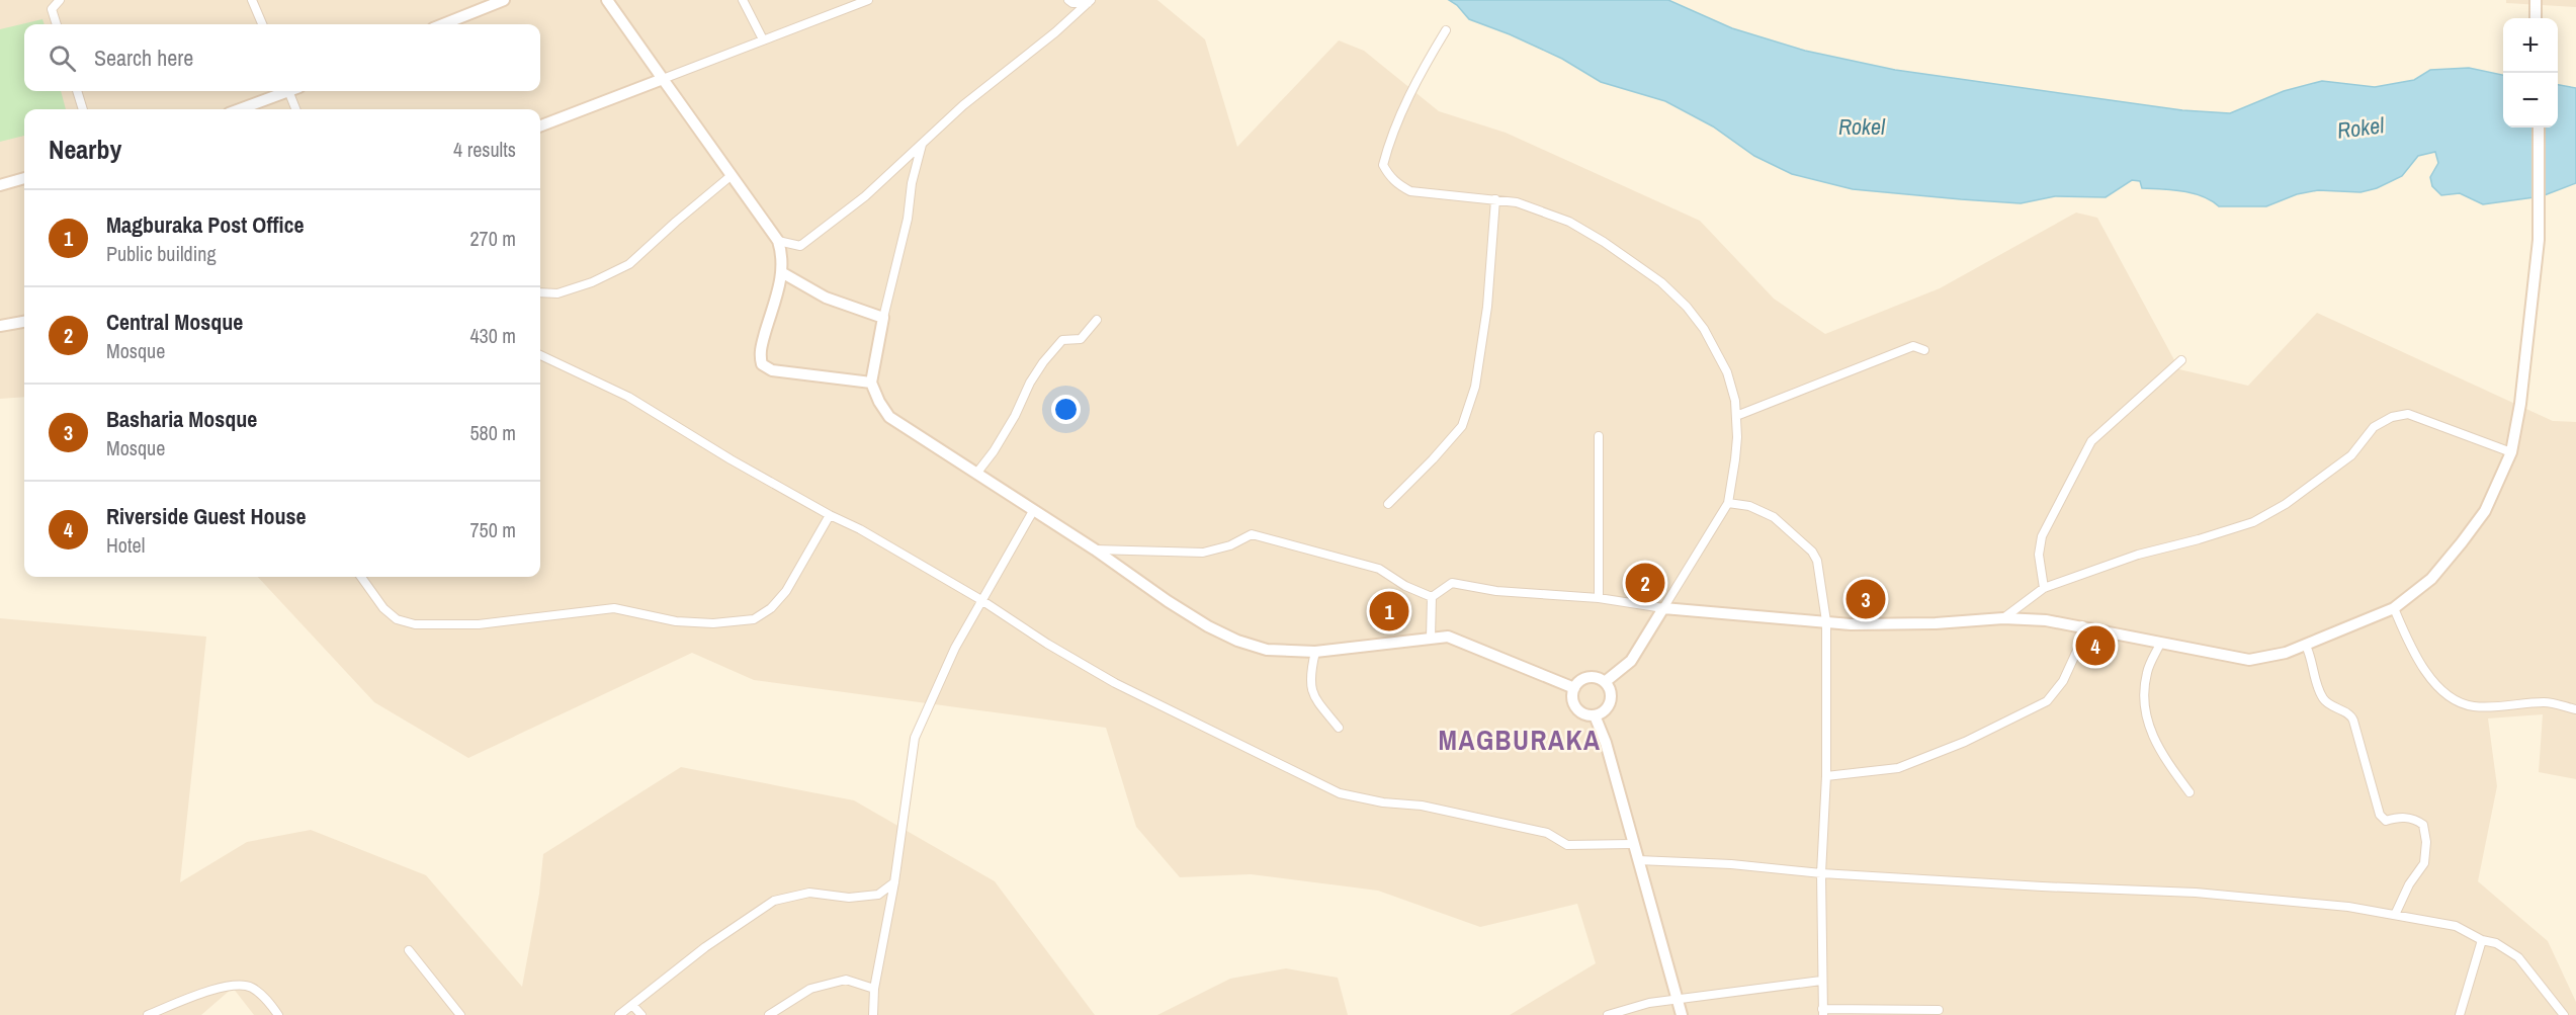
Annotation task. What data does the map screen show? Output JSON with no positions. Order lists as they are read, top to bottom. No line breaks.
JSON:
{"districts":["MAGBURAKA"],"water":["Rokel"],"page":{"map_buttons":["+","−"],"search":"Search here","heading":["Nearby","4 results"],"list":[{"mark":"1","name":"Magburaka Post Office","note":"Public building","value":"270 m"},{"mark":"2","name":"Central Mosque","note":"Mosque","value":"430 m"},{"mark":"3","name":"Basharia Mosque","note":"Mosque","value":"580 m"},{"mark":"4","name":"Riverside Guest House","note":"Hotel","value":"750 m"}],"pins":["2","3","1","4"]}}
